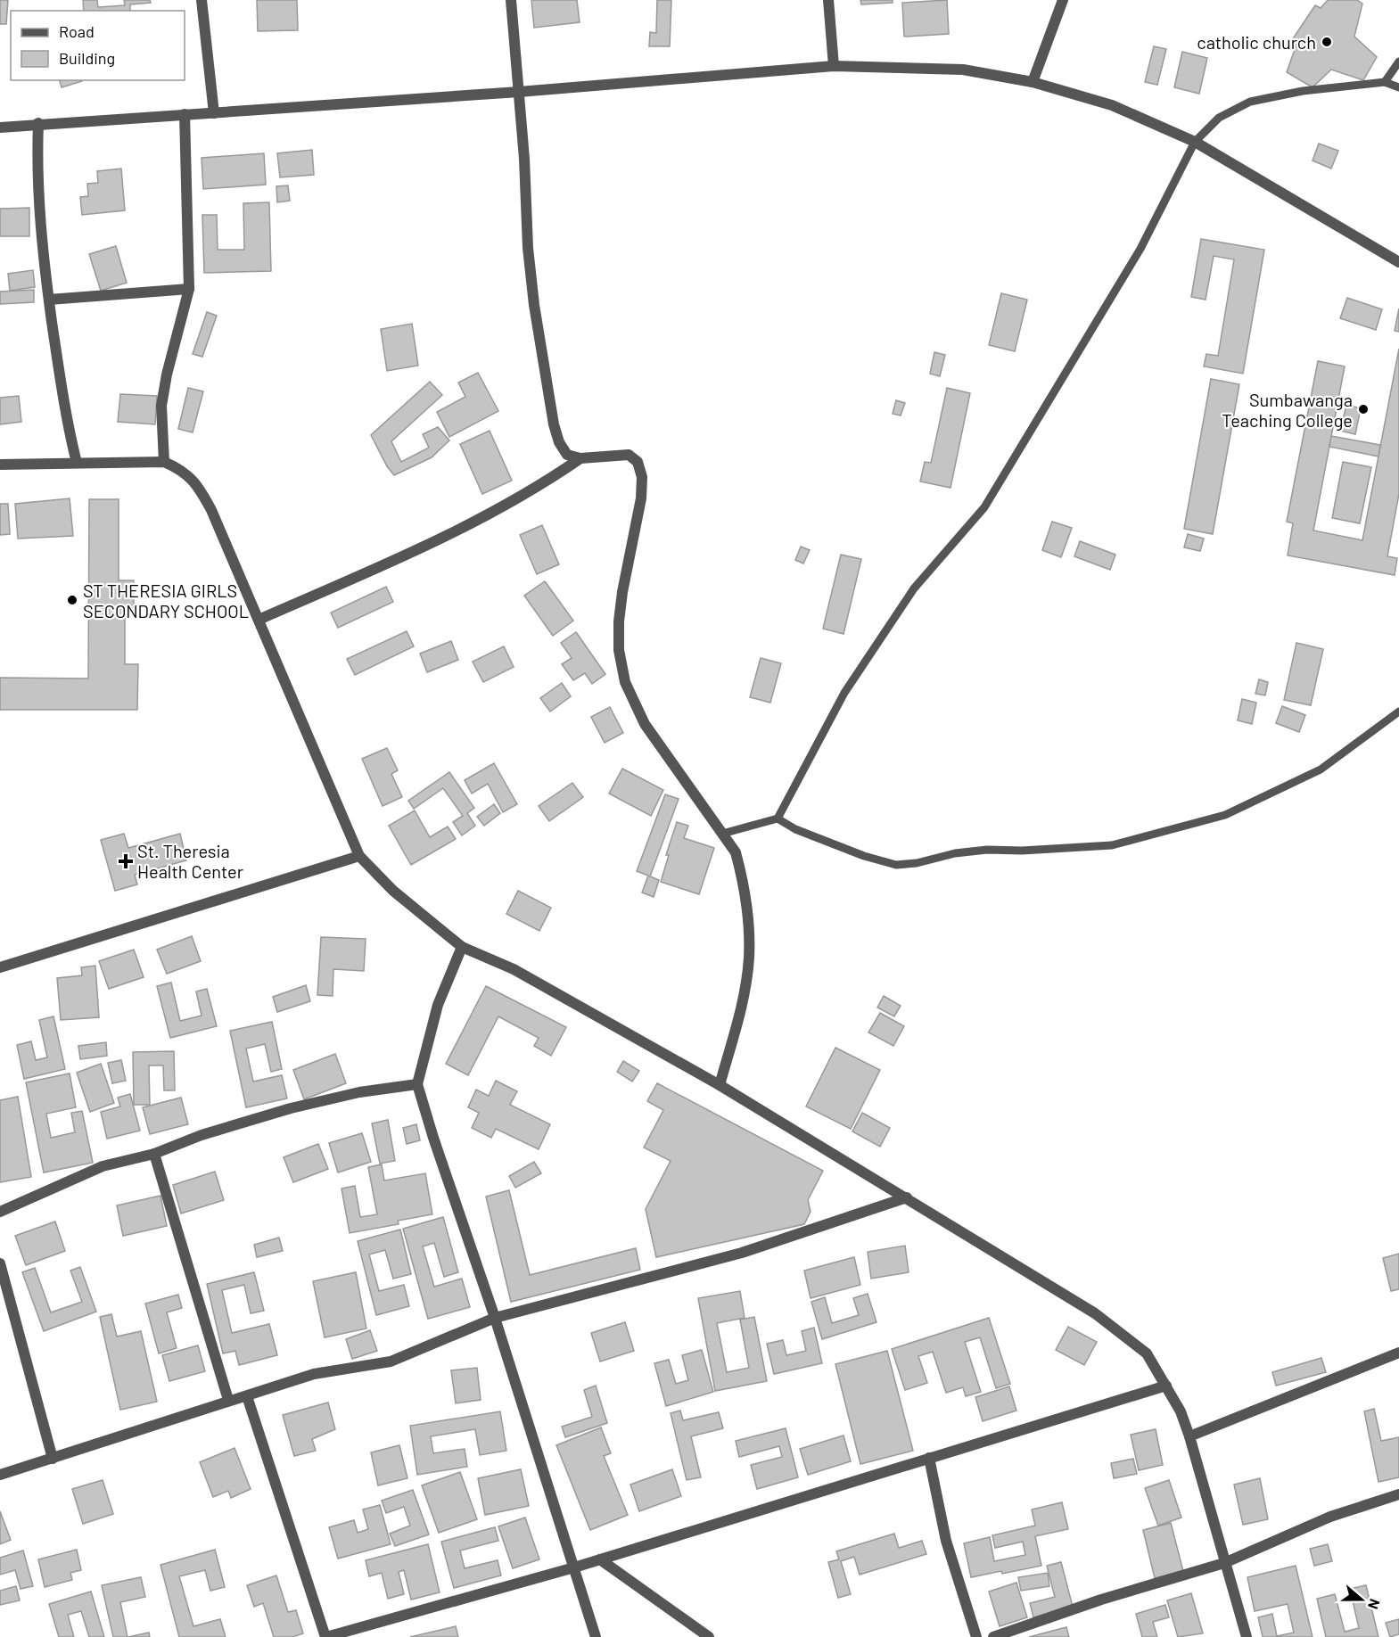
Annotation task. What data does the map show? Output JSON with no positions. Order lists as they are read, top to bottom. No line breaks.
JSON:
{"places":{"other":["catholic church","Sumbawanga Teaching College","ST THERESIA GIRLS SECONDARY SCHOOL"],"health":["St. Theresia Health Center"]},"legend":["Road","Building"],"north":"right"}
